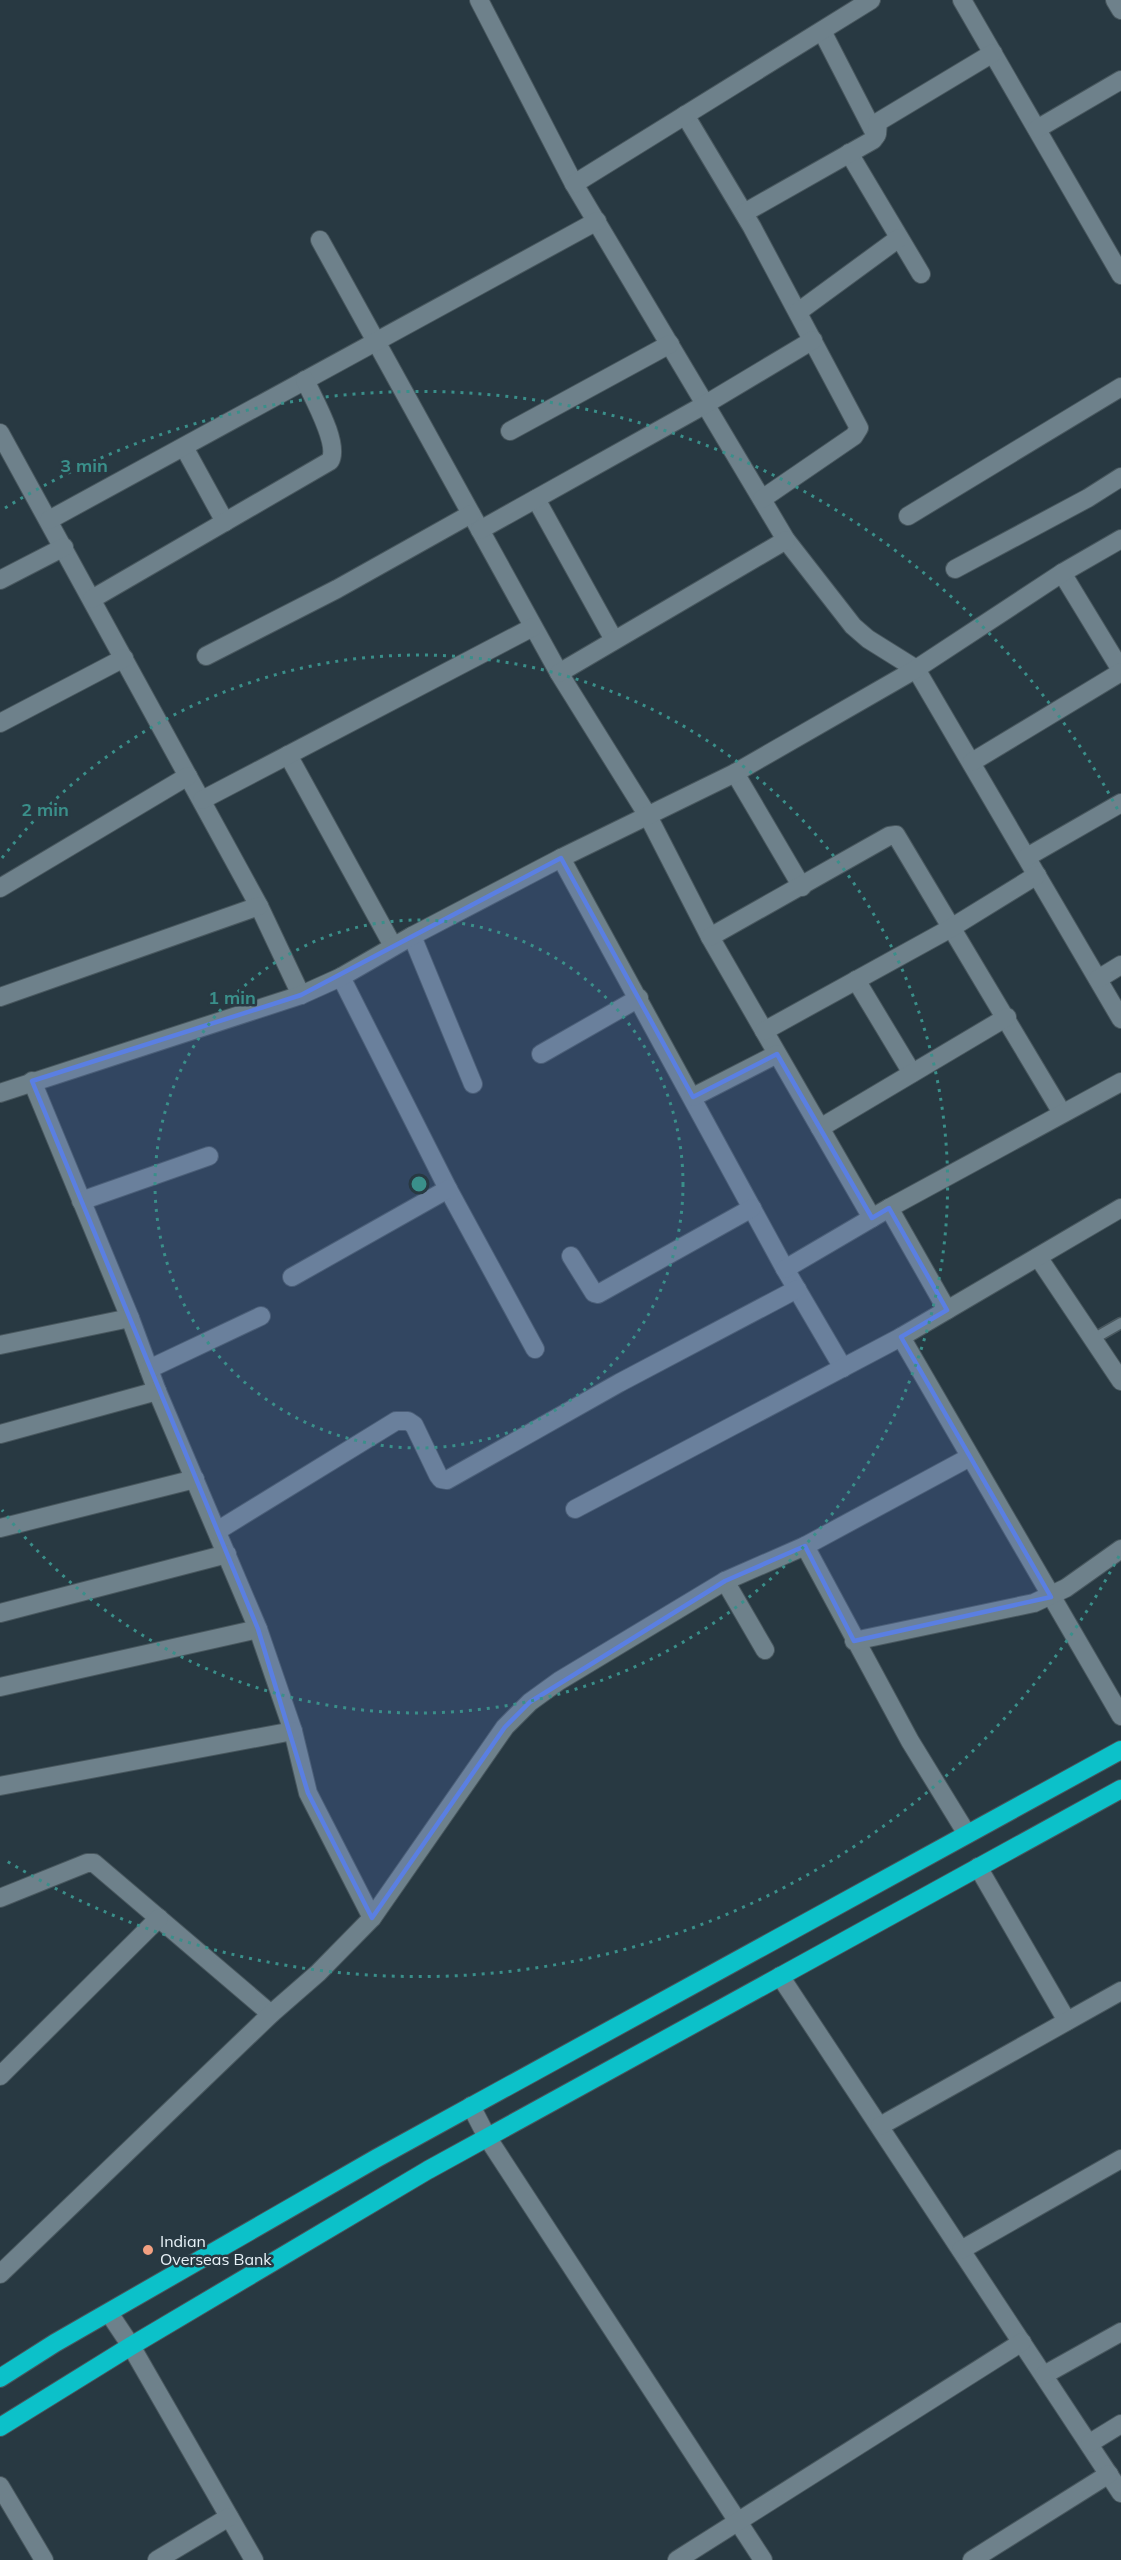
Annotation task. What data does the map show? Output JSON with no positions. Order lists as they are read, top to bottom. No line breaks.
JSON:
{"places":["Indian Overseas Bank"],"rings":["3 min","2 min","1 min"]}
